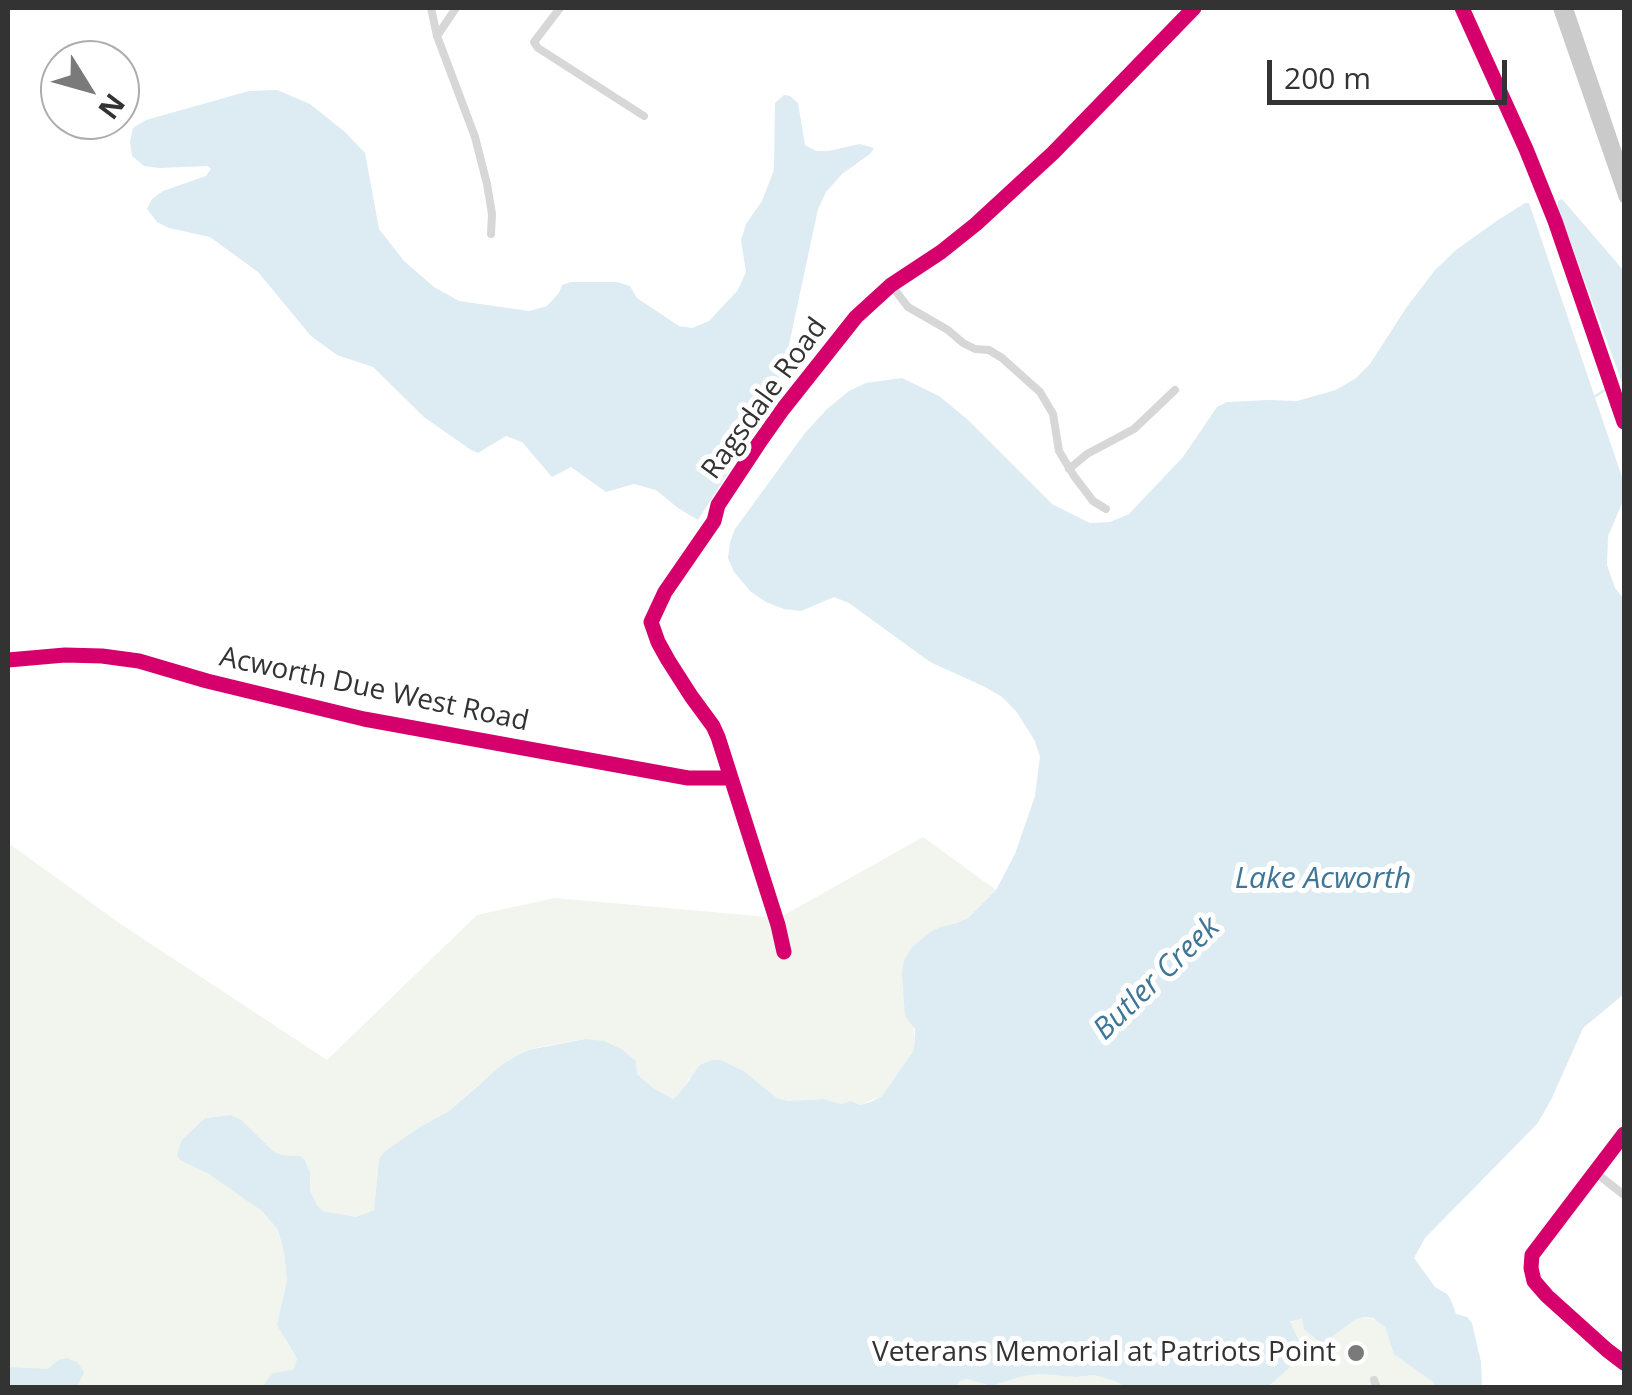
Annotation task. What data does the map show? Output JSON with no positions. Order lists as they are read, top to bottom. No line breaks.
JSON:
{"streets":{"street":["Ragsdale Road","Acworth Due West Road"]},"crossings":[["Ragsdale Road","Acworth Due West Road"]],"water":["Lake Acworth","Butler Creek"],"places":["Veterans Memorial at Patriots Point"],"scale_bar":"200 m","north":"bottom right"}
